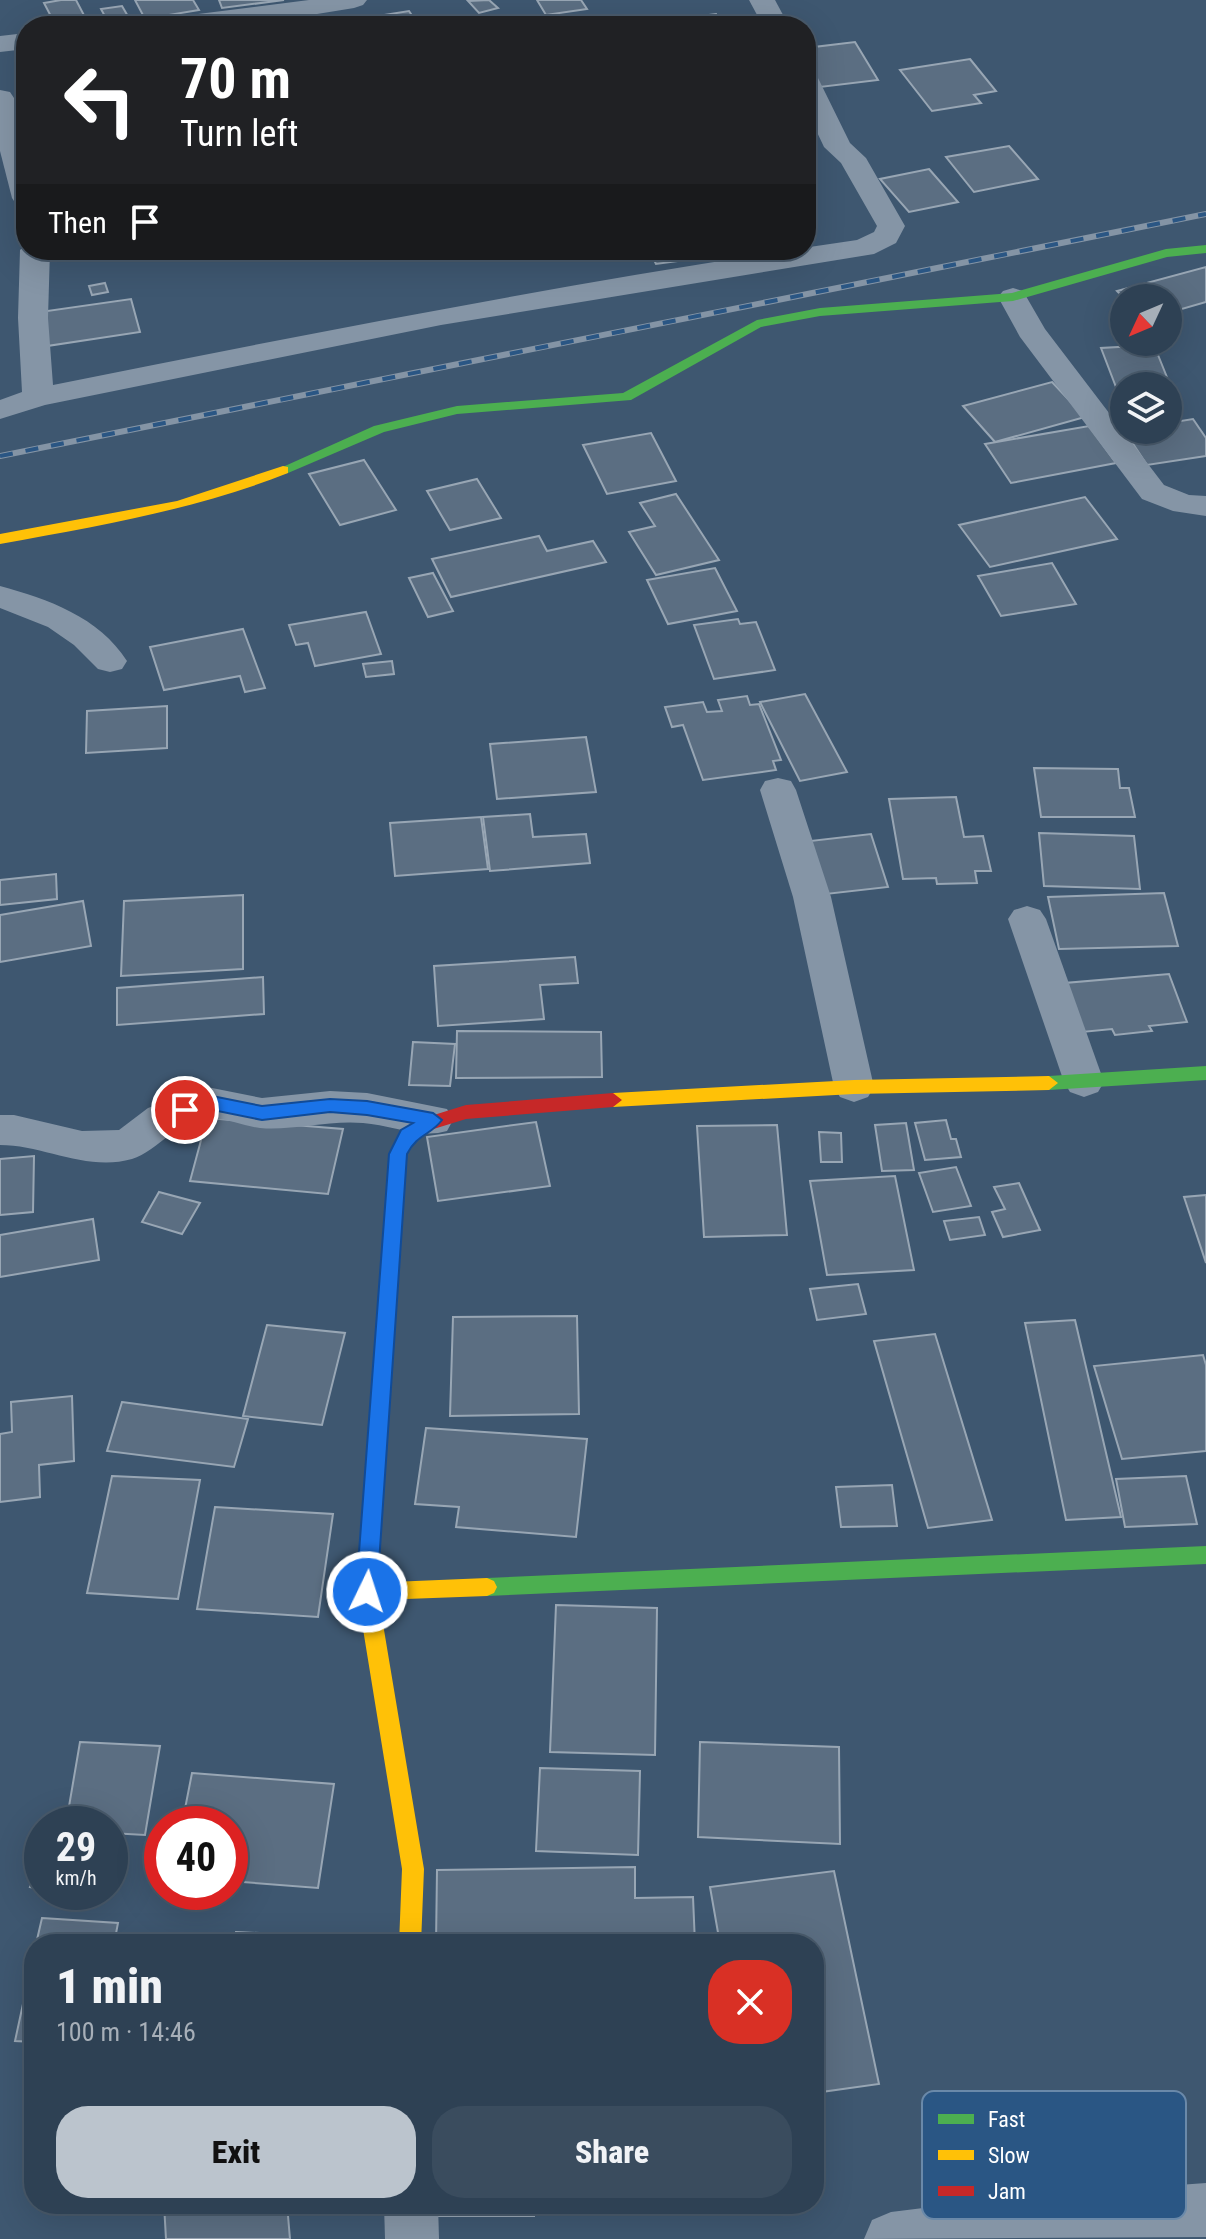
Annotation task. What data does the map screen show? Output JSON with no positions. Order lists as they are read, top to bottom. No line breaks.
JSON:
{"legend":["Fast","Slow","Jam"],"north":"bottom left","page":{"turn":["70 m","Turn left"],"then":"Then","speed":"29 km/h","limit":"40","heading":["1 min","100 m · 14:46"],"buttons":["Exit","Share"]}}
